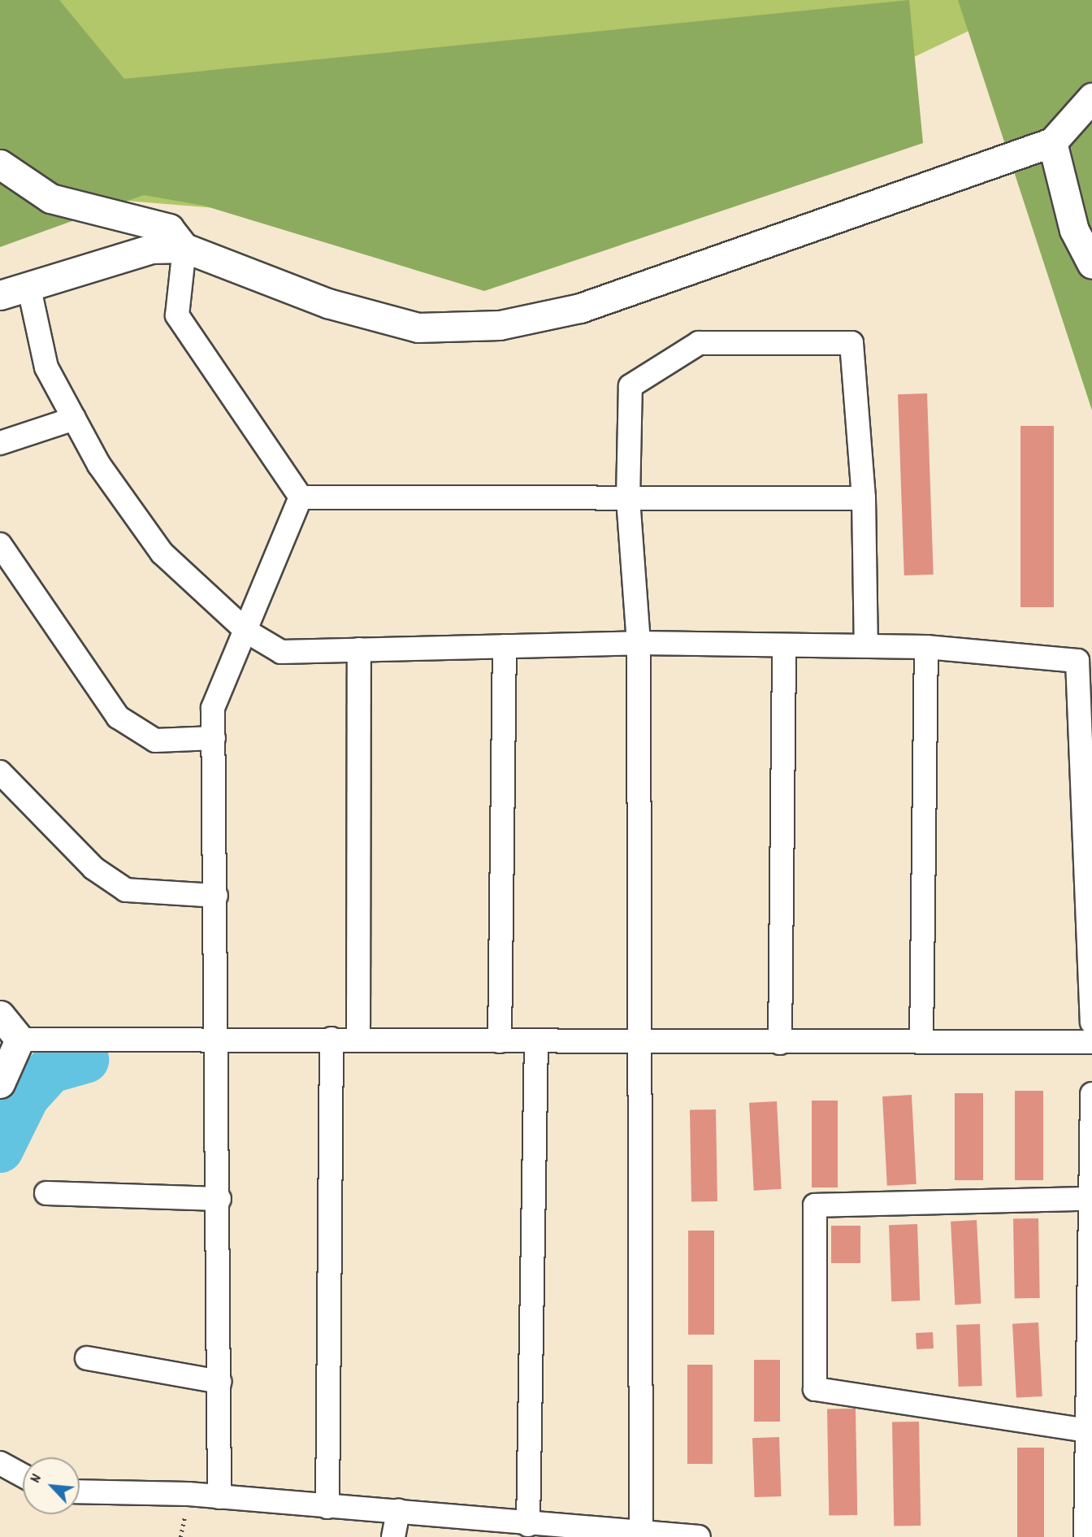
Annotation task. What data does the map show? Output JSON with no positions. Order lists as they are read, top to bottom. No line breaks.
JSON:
{"north":"top left"}
